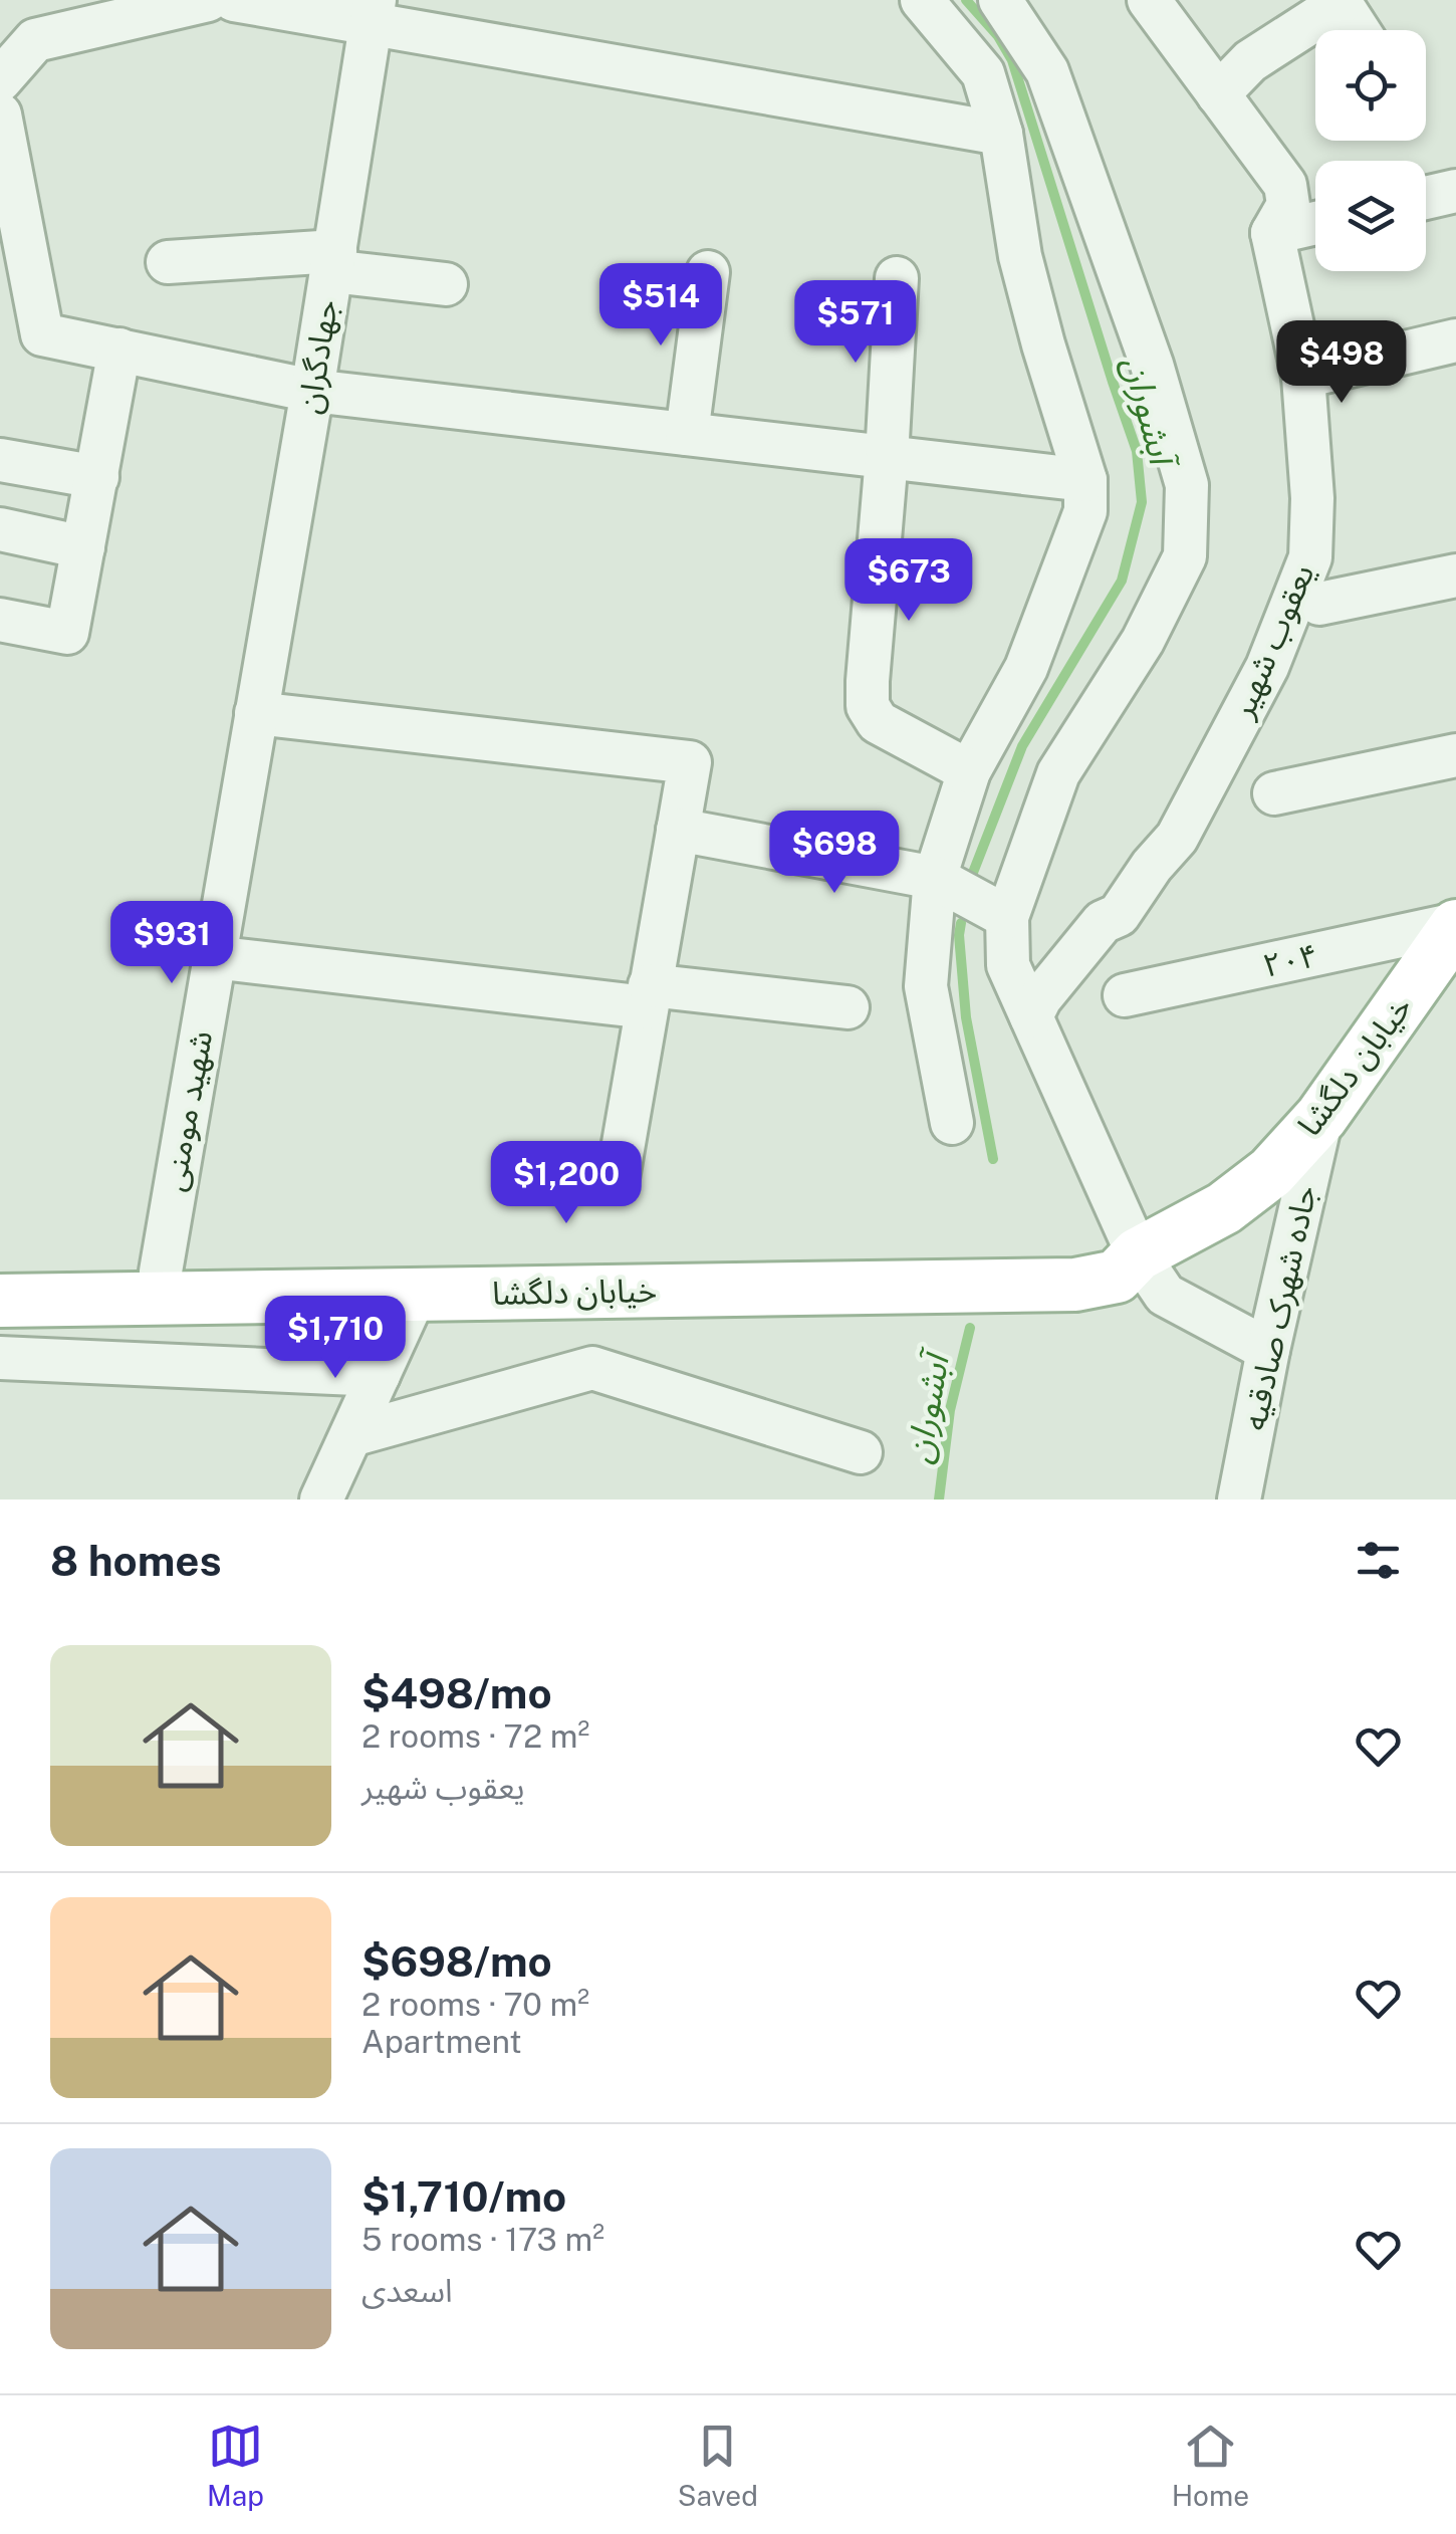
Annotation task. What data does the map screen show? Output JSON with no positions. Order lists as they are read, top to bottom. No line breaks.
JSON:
{"streets":{"main road":["خیابان دلگشا"],"street":["جهادگران","یعقوب شهیر","۲۰۴","شهید مومنی","جاده شهرک صادقیه"]},"crossings":[["جهادگران","شهید مومنی"],["۲۰۴","خیابان دلگشا"],["خیابان دلگشا","شهید مومنی"],["خیابان دلگشا","جاده شهرک صادقیه"]],"water":["آبشوران"],"page":{"price":["$514","$571","$498","$673","$698","$931","$1,200","$1,710"],"heading":"8 homes","list":[{"name":"$498/mo","note":"2 rooms · 72 m² · یعقوب شهیر"},{"name":"$698/mo","note":"2 rooms · 70 m² · Apartment"},{"name":"$1,710/mo","note":"5 rooms · 173 m² · اسعدی"}],"tabs":["Map","Saved","Home"]}}
